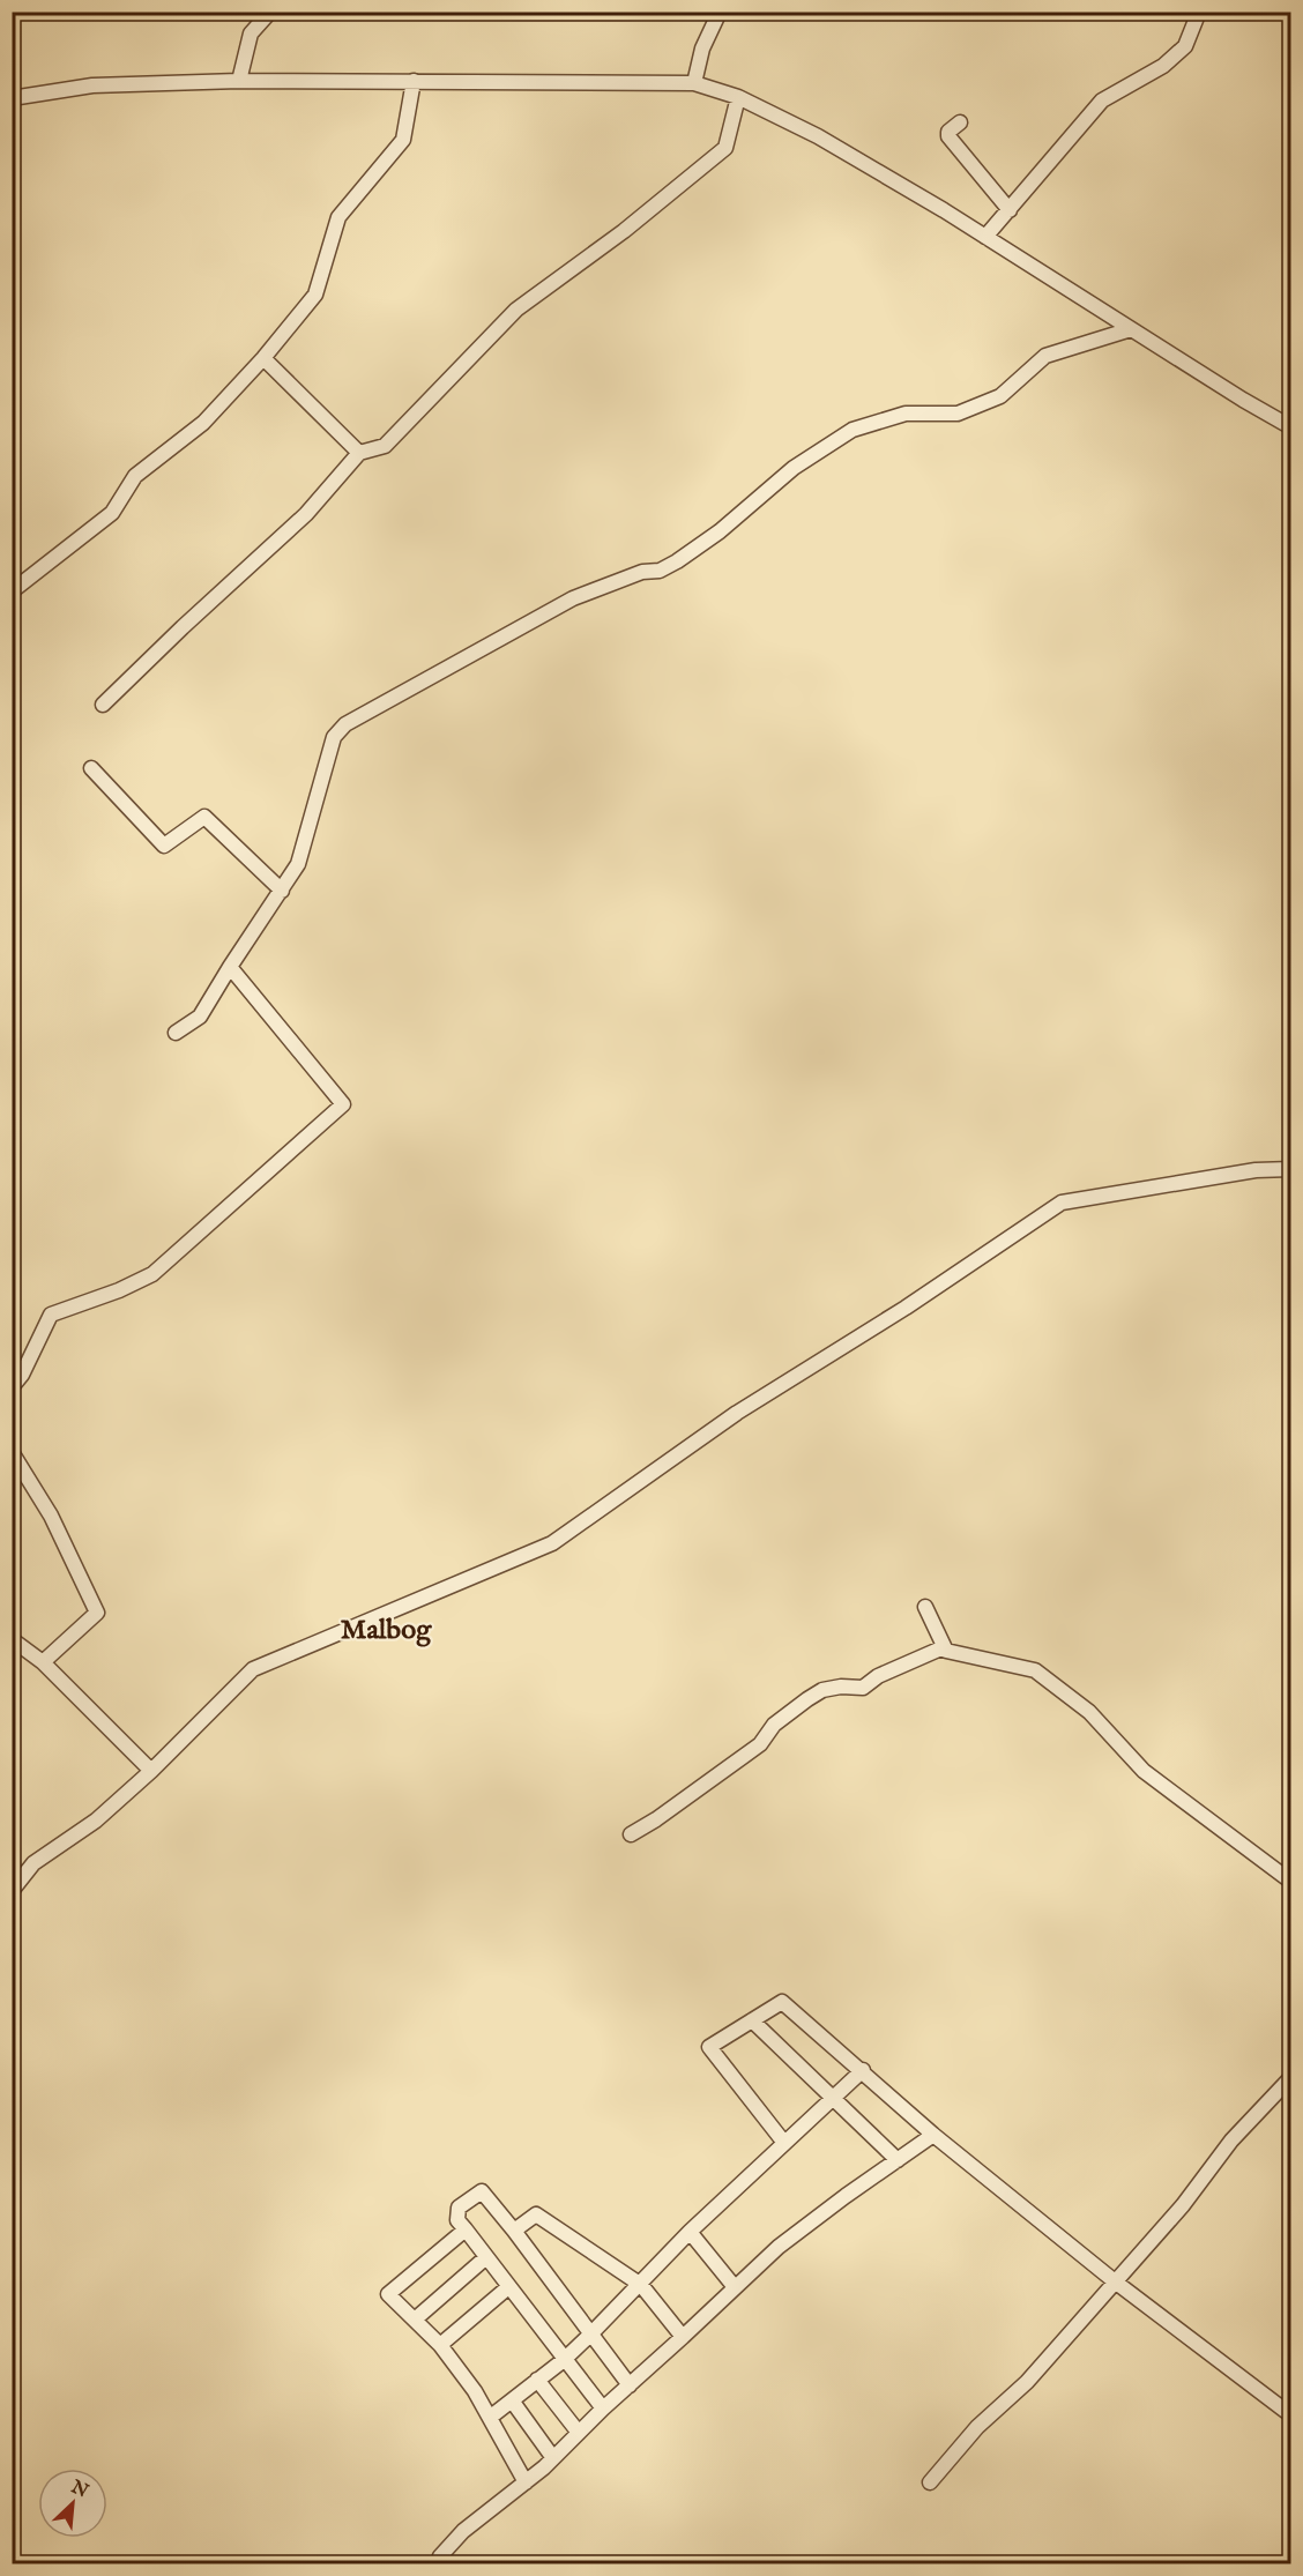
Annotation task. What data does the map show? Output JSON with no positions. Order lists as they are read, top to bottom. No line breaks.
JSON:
{"districts":["Malbog"],"north":"top right"}
